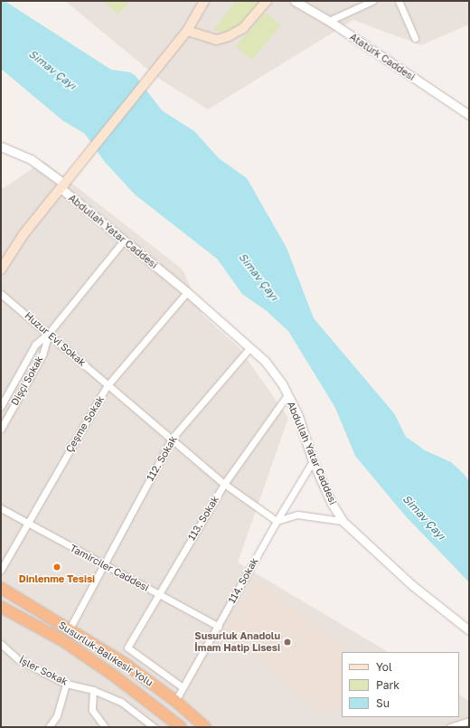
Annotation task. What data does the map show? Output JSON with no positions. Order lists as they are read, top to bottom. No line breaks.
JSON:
{"streets":{"highway":["Susurluk-Balıkesir Yolu"],"street":["Atatürk Caddesi","Abdullah Yatar Caddesi","Huzur Evi Sokak","Dişçi Sokak","Çeşme Sokak","112. Sokak","113. Sokak","Tamirciler Caddesi","114. Sokak","İşler Sokak"]},"crossings":[["Abdullah Yatar Caddesi","Çeşme Sokak"],["Abdullah Yatar Caddesi","112. Sokak"],["Abdullah Yatar Caddesi","113. Sokak"],["Abdullah Yatar Caddesi","114. Sokak"],["Huzur Evi Sokak","Dişçi Sokak"],["Huzur Evi Sokak","Çeşme Sokak"],["Huzur Evi Sokak","112. Sokak"],["Huzur Evi Sokak","113. Sokak"],["Huzur Evi Sokak","114. Sokak"],["Çeşme Sokak","Tamirciler Caddesi"],["112. Sokak","Tamirciler Caddesi"],["112. Sokak","Susurluk-Balıkesir Yolu"],["113. Sokak","Tamirciler Caddesi"],["113. Sokak","114. Sokak"],["Tamirciler Caddesi","114. Sokak"],["114. Sokak","Susurluk-Balıkesir Yolu"]],"water":["Simav Çayı"],"places":["Dinlenme Tesisi","Susurluk Anadolu İmam Hatip Lisesi"],"legend":["Yol","Park","Su"]}
